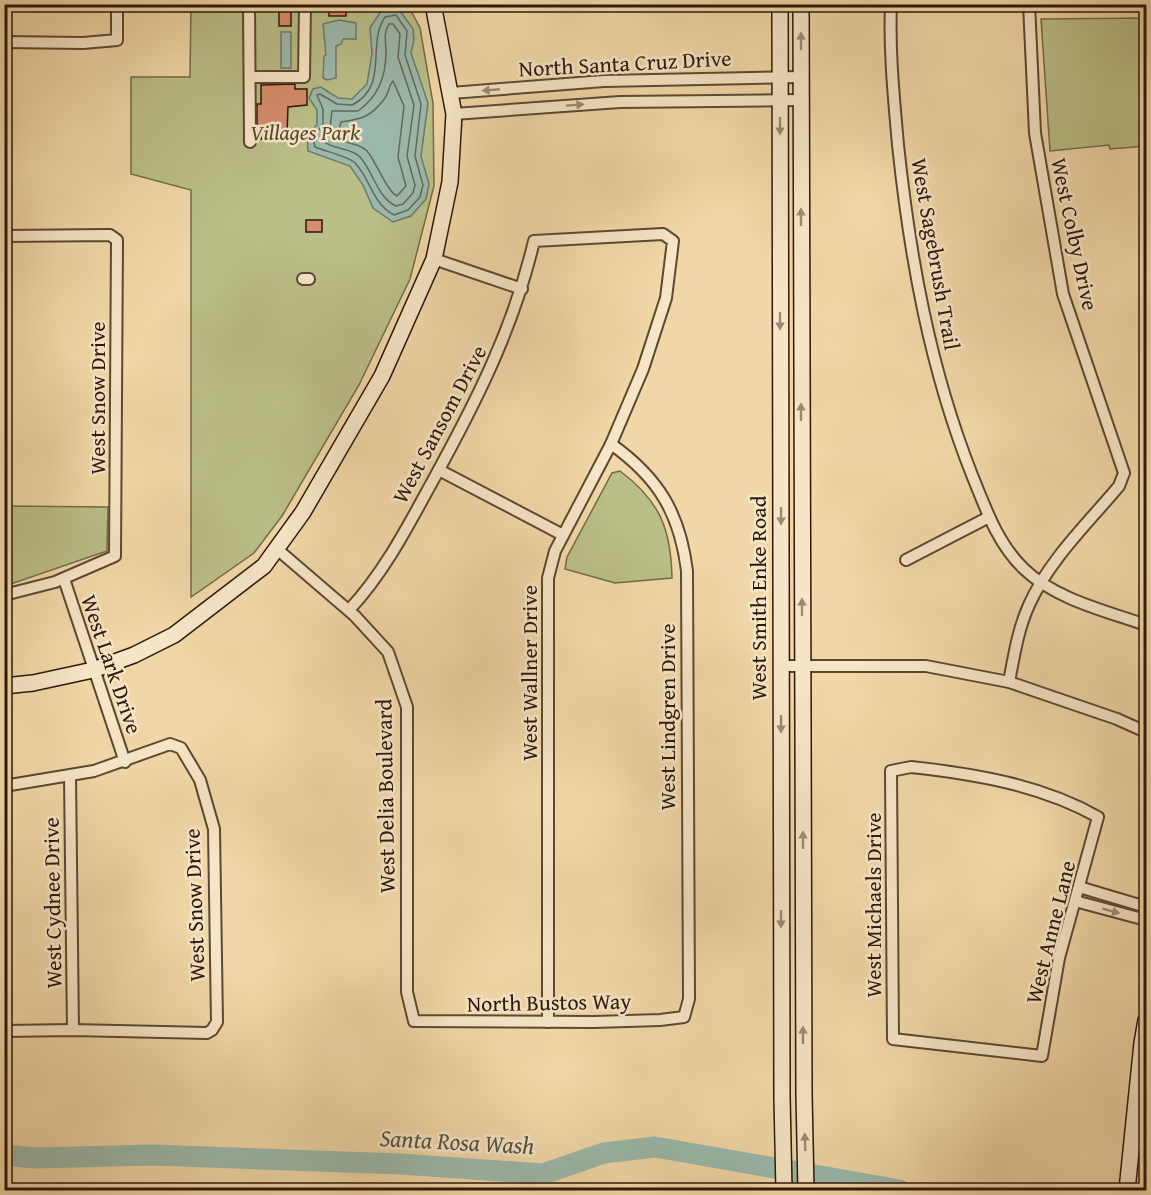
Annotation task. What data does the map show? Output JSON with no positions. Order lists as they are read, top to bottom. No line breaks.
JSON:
{"streets":{"street":["North Santa Cruz Drive","West Colby Drive","West Sagebrush Trail","West Snow Drive","West Sansom Drive","West Smith Enke Road","West Lark Drive","West Wallner Drive","West Lindgren Drive","West Delia Boulevard","West Cydnee Drive","West Michaels Drive","West Anne Lane","North Bustos Way"]},"crossings":[["North Santa Cruz Drive","West Smith Enke Road"],["West Colby Drive","West Sagebrush Trail"],["West Snow Drive","West Lark Drive"],["West Snow Drive","West Cydnee Drive"],["West Sansom Drive","West Wallner Drive"],["West Sansom Drive","West Delia Boulevard"],["West Wallner Drive","West Lindgren Drive"],["West Wallner Drive","North Bustos Way"],["West Lindgren Drive","North Bustos Way"],["West Delia Boulevard","North Bustos Way"],["West Michaels Drive","West Anne Lane"]],"water":["Santa Rosa Wash"],"parks":["Villages Park"]}
